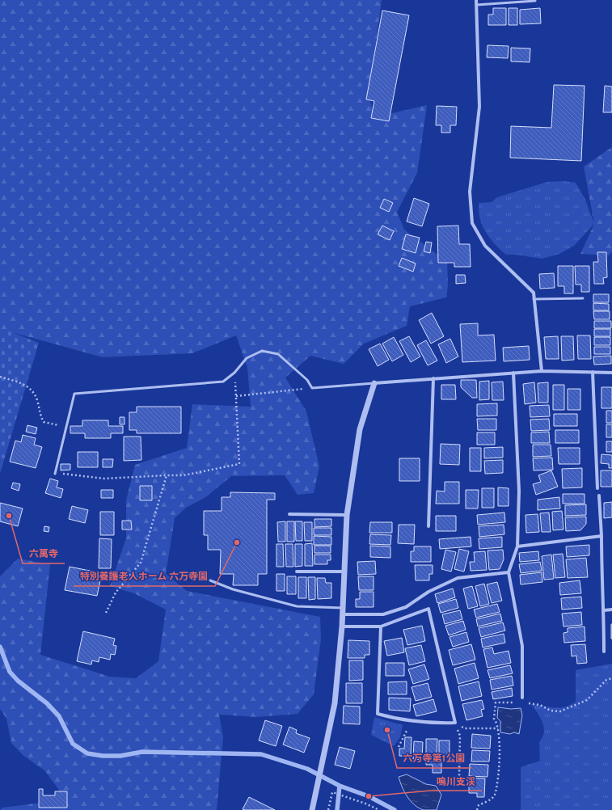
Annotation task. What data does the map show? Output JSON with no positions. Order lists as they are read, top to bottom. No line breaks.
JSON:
{"places":["六萬寺","特別養護老人ホーム 六万寺園","六万寺第1公園","鳴川支渓"]}
